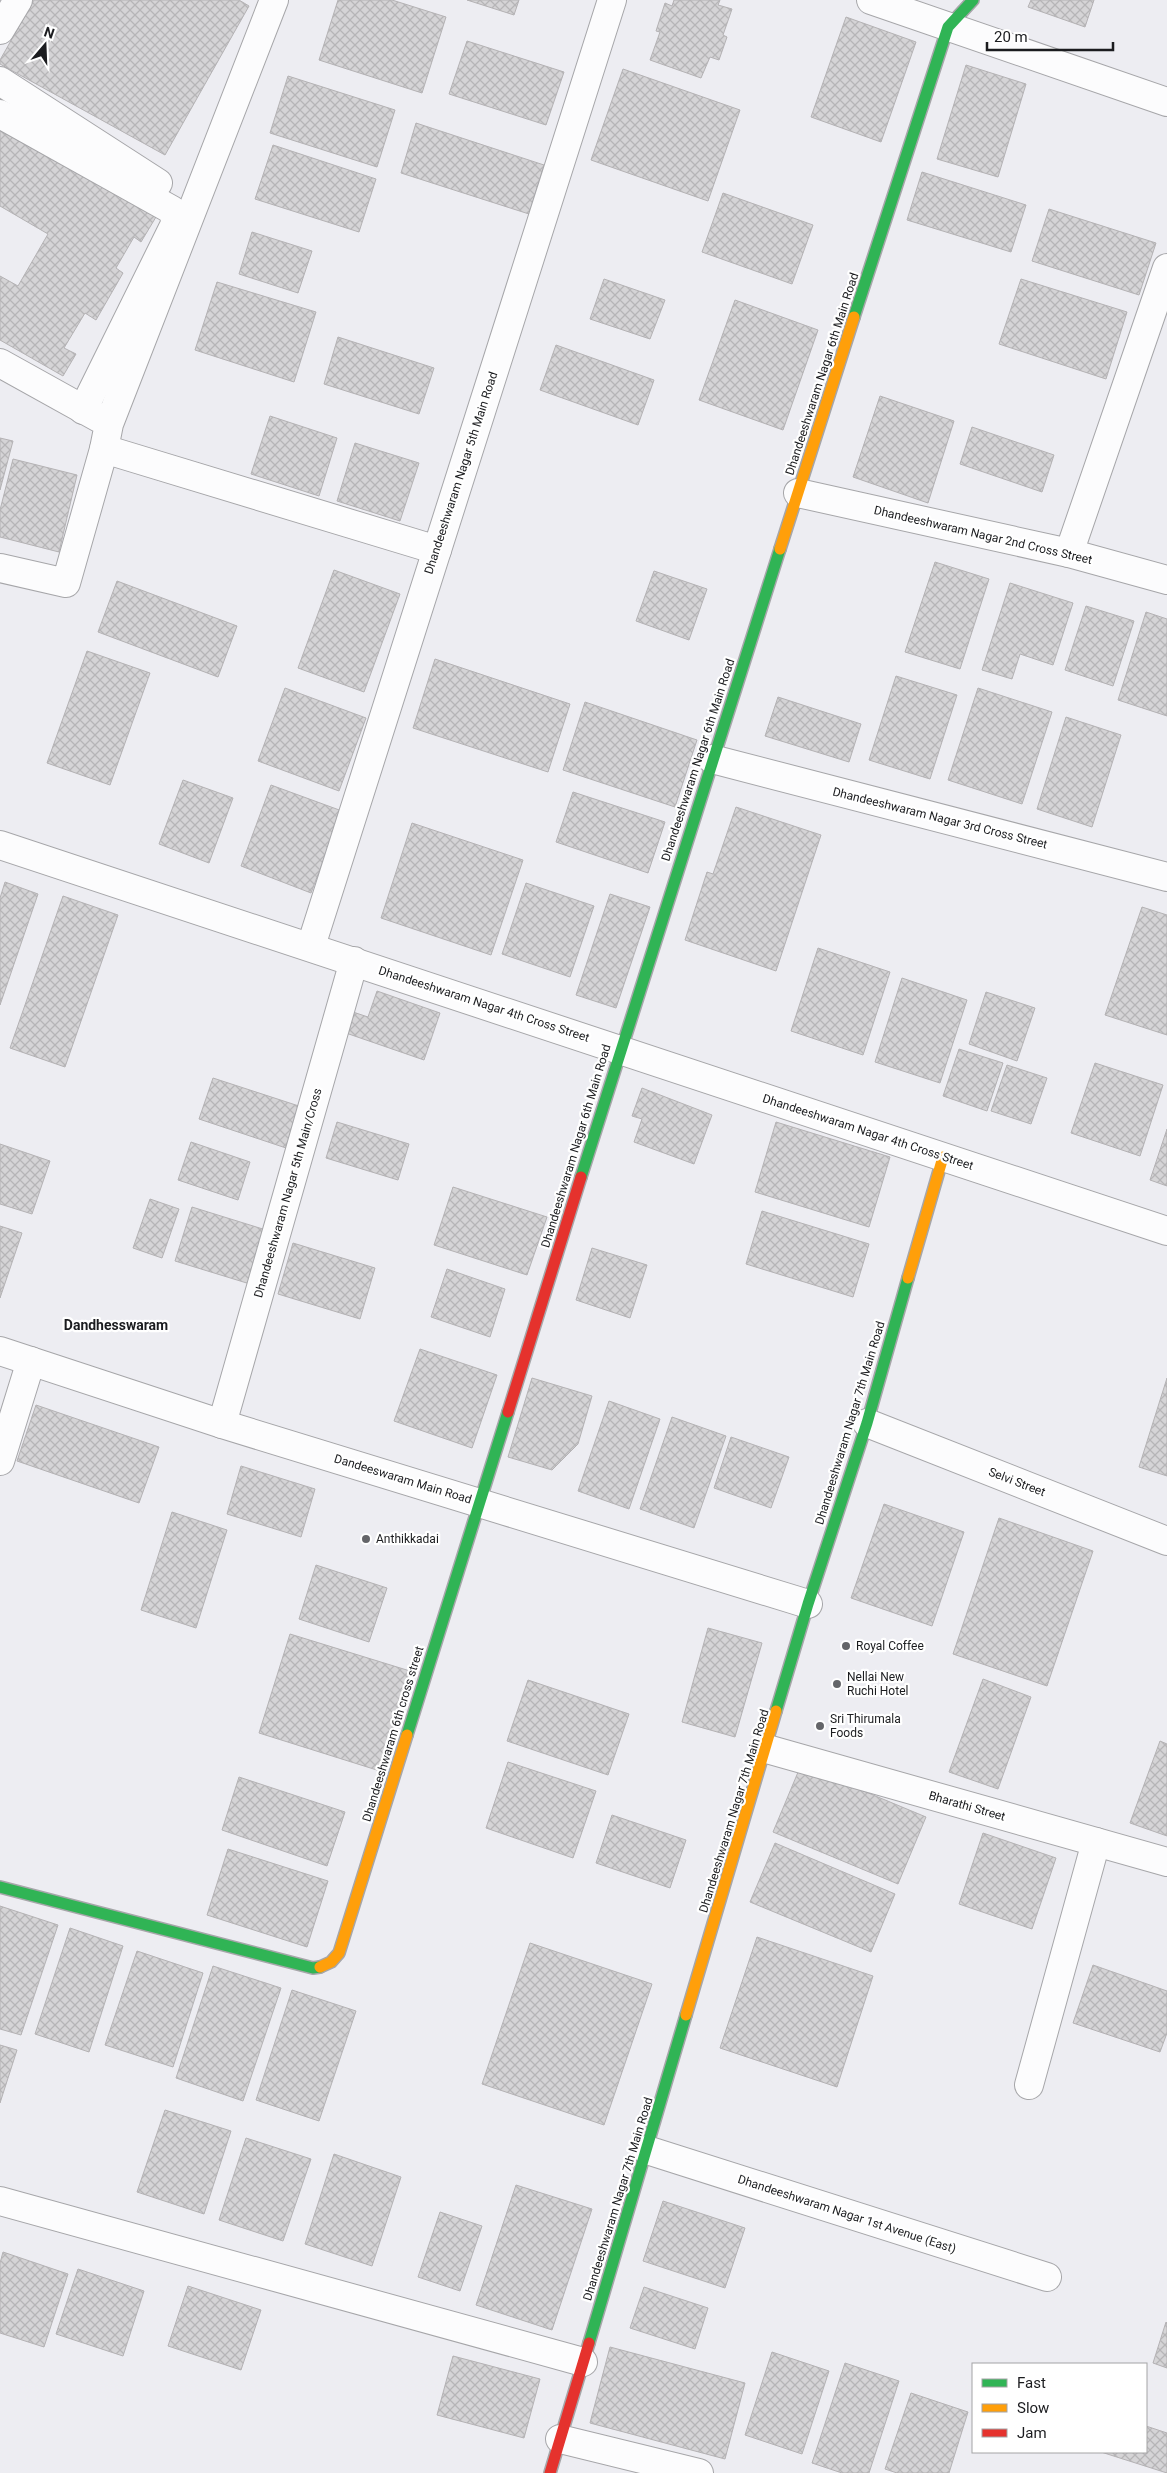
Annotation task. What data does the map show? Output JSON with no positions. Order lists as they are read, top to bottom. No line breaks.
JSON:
{"streets":{"street":["Dhandeeshwaram Nagar 6th Main Road","Dhandeeshwaram Nagar 5th Main Road","Dhandeeshwaram Nagar 2nd Cross Street","Dhandeeshwaram Nagar 3rd Cross Street","Dhandeeshwaram Nagar 4th Cross Street","Dhandeeshwaram Nagar 5th Main/Cross","Dhandeeshwaram Nagar 7th Main Road","Dandeeswaram Main Road","Selvi Street","Dhandeeshwaram 6th cross street","Bharathi Street","Dhandeeshwaram Nagar 1st Avenue (East)"]},"crossings":[["Dhandeeshwaram Nagar 6th Main Road","Dhandeeshwaram Nagar 2nd Cross Street"],["Dhandeeshwaram Nagar 6th Main Road","Dhandeeshwaram Nagar 3rd Cross Street"],["Dhandeeshwaram Nagar 6th Main Road","Dhandeeshwaram Nagar 4th Cross Street"],["Dhandeeshwaram Nagar 6th Main Road","Dandeeswaram Main Road"],["Dhandeeshwaram Nagar 6th Main Road","Dhandeeshwaram 6th cross street"],["Dhandeeshwaram Nagar 5th Main Road","Dhandeeshwaram Nagar 4th Cross Street"],["Dhandeeshwaram Nagar 4th Cross Street","Dhandeeshwaram Nagar 5th Main/Cross"],["Dhandeeshwaram Nagar 4th Cross Street","Dhandeeshwaram Nagar 7th Main Road"],["Dhandeeshwaram Nagar 5th Main/Cross","Dandeeswaram Main Road"],["Dhandeeshwaram Nagar 7th Main Road","Dandeeswaram Main Road"],["Dhandeeshwaram Nagar 7th Main Road","Selvi Street"],["Dhandeeshwaram Nagar 7th Main Road","Bharathi Street"],["Dhandeeshwaram Nagar 7th Main Road","Dhandeeshwaram Nagar 1st Avenue (East)"],["Dandeeswaram Main Road","Dhandeeshwaram 6th cross street"]],"districts":["Dandhesswaram"],"places":["Anthikkadai","Royal Coffee","Nellai New Ruchi Hotel","Sri Thirumala Foods"],"legend":["Fast","Slow","Jam"],"scale_bar":"20 m","north":"top"}
